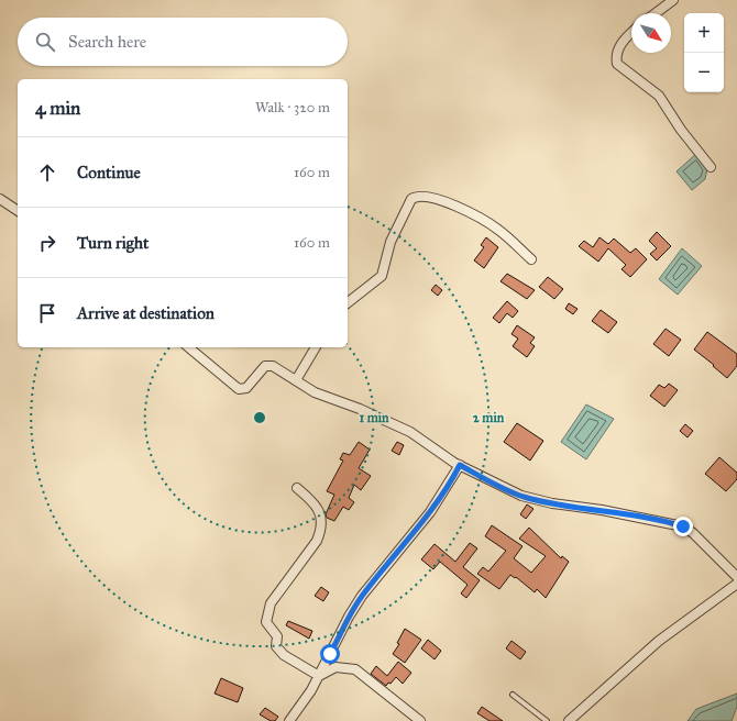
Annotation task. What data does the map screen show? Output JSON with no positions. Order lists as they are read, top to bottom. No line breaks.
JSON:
{"north":"bottom right","page":{"map_buttons":["+","−"],"search":"Search here","heading":["4 min","Walk · 320 m"],"list":[["Continue","160 m"],["Turn right","160 m"],"Arrive at destination"]},"rings":["1 min","2 min"]}
